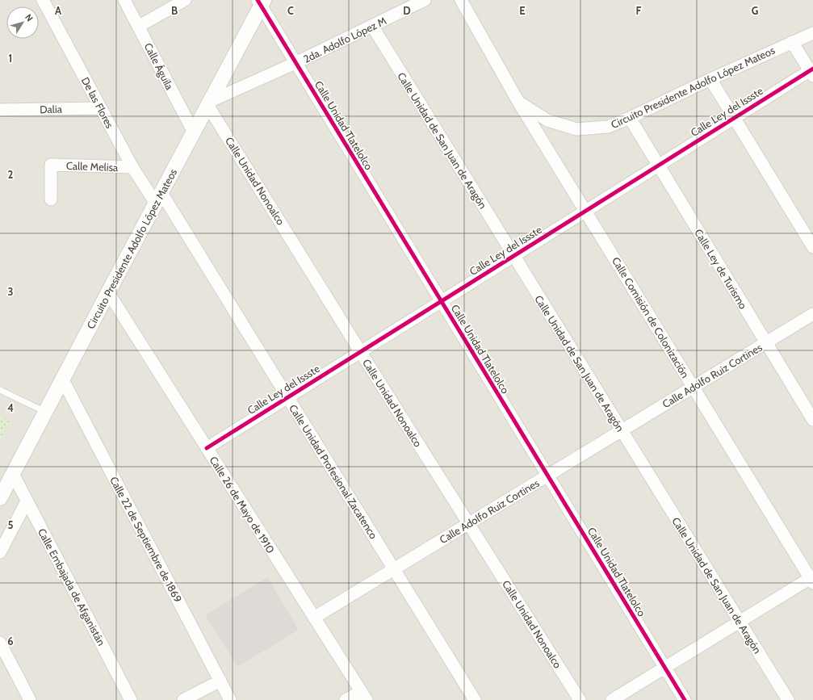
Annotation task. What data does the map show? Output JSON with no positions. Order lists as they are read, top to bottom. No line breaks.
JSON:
{"streets":{"street":["2da. Adolfo López M","Calle Águila","Circuito Presidente Adolfo López Mateos","De las Flores","Dalia","Calle Ley del Issste","Calle Unidad Tlatelolco","Calle Unidad de San Juan de Aragón","Calle Melisa","Calle Unidad Nonoalco","Calle Ley de Turismo","Calle Comisión de Colonización","Calle Adolfo Ruiz Cortines","Calle Unidad Profesional Zacatenco","Calle 26 de Mayo de 1910","Calle 22 de Septiembre de 1869","Calle Embajada de Afganistán"]},"crossings":[["2da. Adolfo López M","Circuito Presidente Adolfo López Mateos"],["2da. Adolfo López M","Calle Unidad Tlatelolco"],["2da. Adolfo López M","Calle Unidad de San Juan de Aragón"],["2da. Adolfo López M","Calle Unidad Nonoalco"],["Calle Águila","Circuito Presidente Adolfo López Mateos"],["Circuito Presidente Adolfo López Mateos","De las Flores"],["Circuito Presidente Adolfo López Mateos","Calle Unidad Tlatelolco"],["Circuito Presidente Adolfo López Mateos","Calle Unidad Nonoalco"],["Circuito Presidente Adolfo López Mateos","Calle Ley de Turismo"],["Circuito Presidente Adolfo López Mateos","Calle Comisión de Colonización"],["Circuito Presidente Adolfo López Mateos","Calle Unidad Profesional Zacatenco"],["Circuito Presidente Adolfo López Mateos","Calle 26 de Mayo de 1910"],["Circuito Presidente Adolfo López Mateos","Calle 22 de Septiembre de 1869"],["Circuito Presidente Adolfo López Mateos","Calle Embajada de Afganistán"],["De las Flores","Dalia"],["De las Flores","Calle Melisa"],["De las Flores","Calle Unidad Profesional Zacatenco"],["Calle Ley del Issste","Calle Unidad Tlatelolco"],["Calle Ley del Issste","Calle Unidad de San Juan de Aragón"],["Calle Ley del Issste","Calle Unidad Nonoalco"],["Calle Ley del Issste","Calle Ley de Turismo"],["Calle Ley del Issste","Calle Comisión de Colonización"],["Calle Ley del Issste","Calle Unidad Profesional Zacatenco"],["Calle Ley del Issste","Calle 26 de Mayo de 1910"],["Calle Unidad Tlatelolco","Calle Adolfo Ruiz Cortines"],["Calle Unidad de San Juan de Aragón","Calle Adolfo Ruiz Cortines"],["Calle Unidad Nonoalco","Calle Adolfo Ruiz Cortines"],["Calle Ley de Turismo","Calle Adolfo Ruiz Cortines"],["Calle Comisión de Colonización","Calle Adolfo Ruiz Cortines"],["Calle Adolfo Ruiz Cortines","Calle Unidad Profesional Zacatenco"],["Calle Adolfo Ruiz Cortines","Calle 26 de Mayo de 1910"]],"north":"top right","grid":{"columns":["A","B","C","D","E","F","G"],"rows":["1","2","3","4","5","6"]}}
